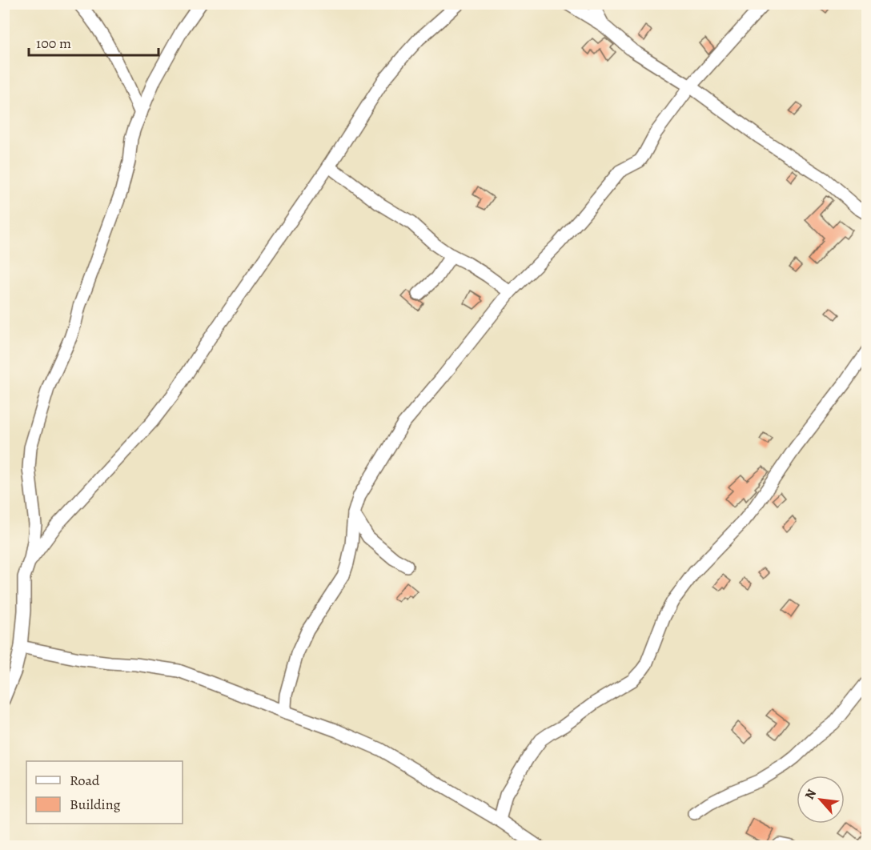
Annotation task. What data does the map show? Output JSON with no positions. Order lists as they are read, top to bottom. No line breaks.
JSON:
{"legend":["Road","Building"],"scale_bar":"100 m","north":"top left"}
